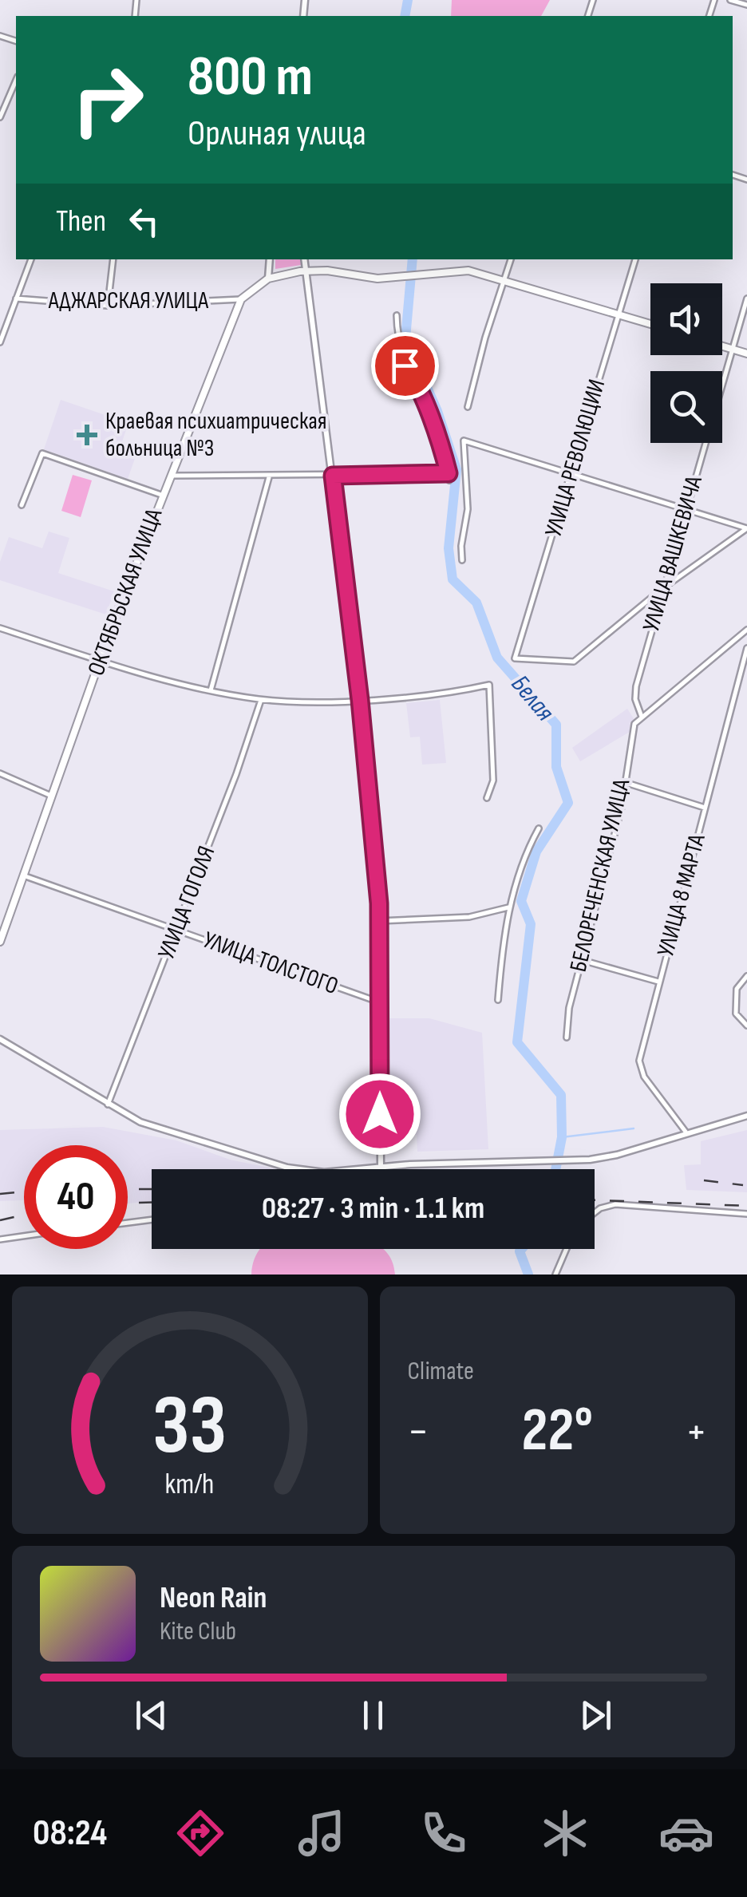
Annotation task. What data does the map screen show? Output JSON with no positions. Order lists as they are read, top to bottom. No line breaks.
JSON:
{"streets":{"main road":["ОКТЯБРЬСКАЯ УЛИЦА"],"street":["АДЖАРСКАЯ УЛИЦА","УЛИЦА РЕВОЛЮЦИИ","УЛИЦА ВАШКЕВИЧА","БЕЛОРЕЧЕНСКАЯ УЛИЦА","УЛИЦА 8 МАРТА","УЛИЦА ГОГОЛЯ","УЛИЦА ТОЛСТОГО"]},"crossings":[["АДЖАРСКАЯ УЛИЦА","ОКТЯБРЬСКАЯ УЛИЦА"],["УЛИЦА РЕВОЛЮЦИИ","УЛИЦА ВАШКЕВИЧА"],["УЛИЦА ВАШКЕВИЧА","БЕЛОРЕЧЕНСКАЯ УЛИЦА"],["ОКТЯБРЬСКАЯ УЛИЦА","УЛИЦА ТОЛСТОГО"],["УЛИЦА ГОГОЛЯ","УЛИЦА ТОЛСТОГО"]],"water":["Белая"],"places":{"health":["Краевая психиатрическая больница №3"]},"page":{"turn":["800 m","Орлиная улица"],"then":"Then","limit":"40","trip":"08:27 · 3 min · 1.1 km","tile":"Climate","heat":["−","22°","+"],"song":["Neon Rain","Kite Club"],"tabs":"08:24","gauge":["33","km/h"]}}
